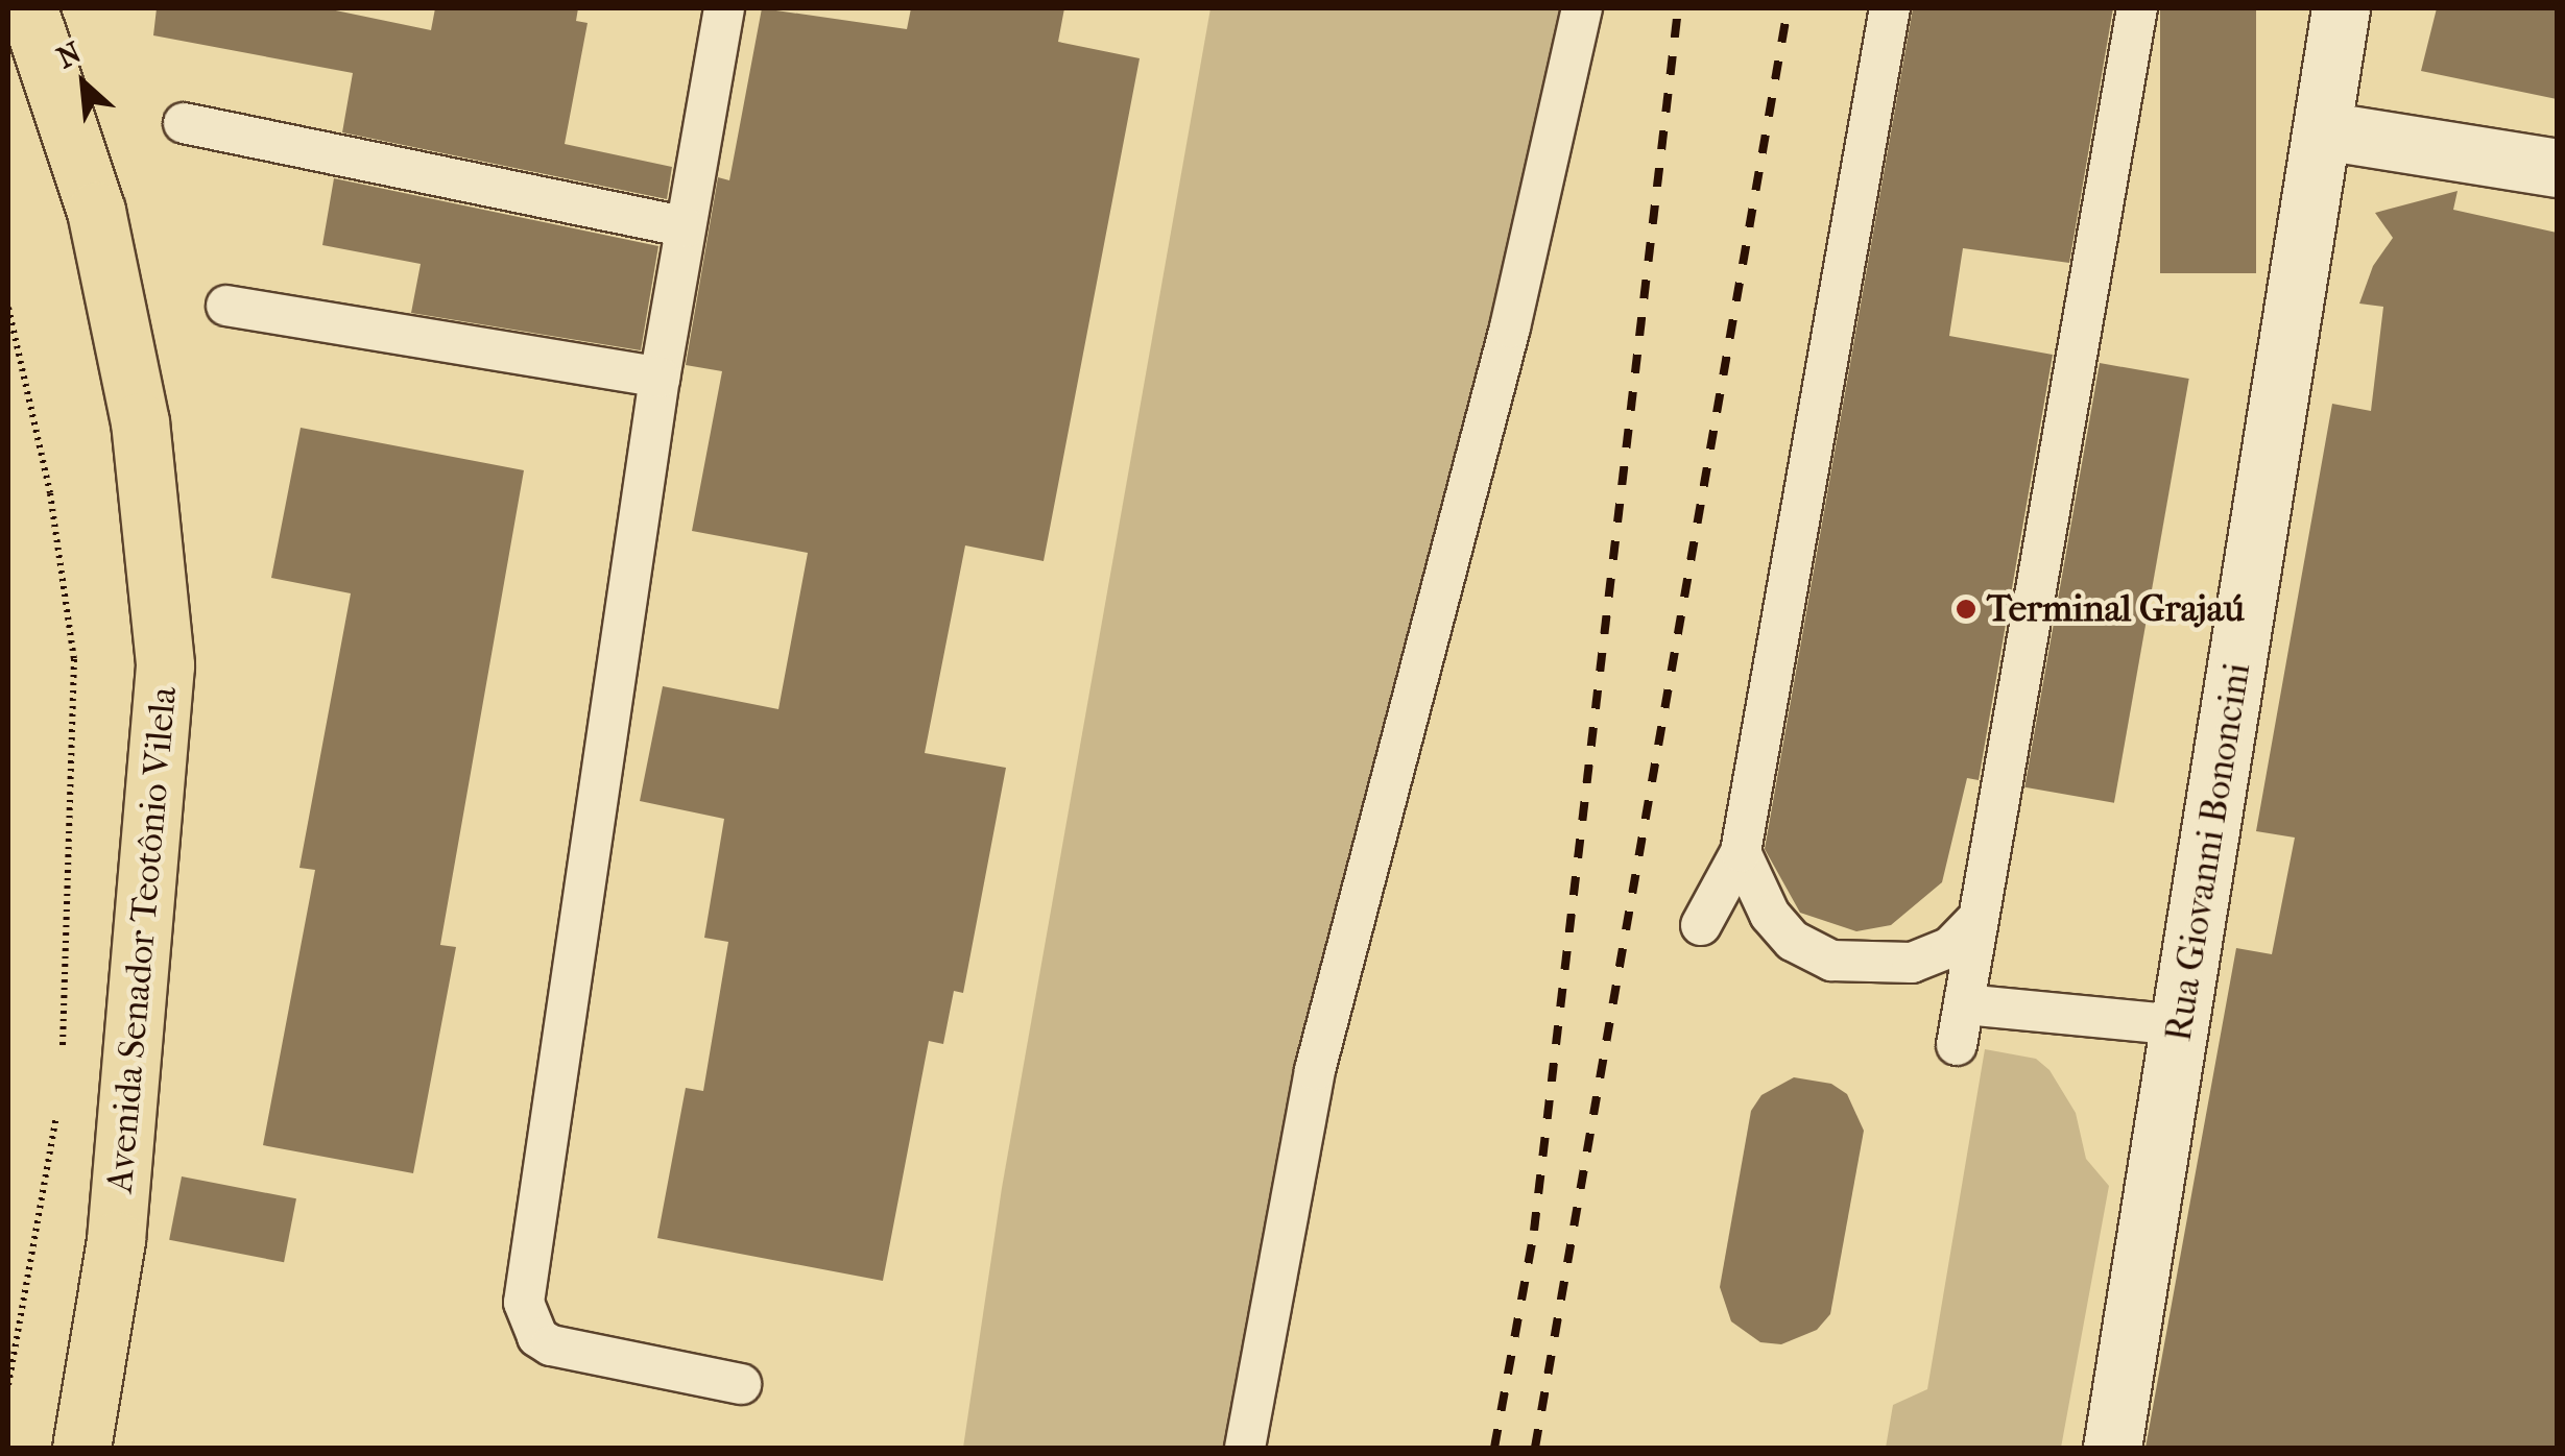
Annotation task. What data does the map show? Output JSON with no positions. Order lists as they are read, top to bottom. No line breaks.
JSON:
{"streets":{"main road":["Avenida Senador Teotônio Vilela"],"street":["Rua Giovanni Bononcini"]},"places":["Terminal Grajaú"],"north":"top left"}
